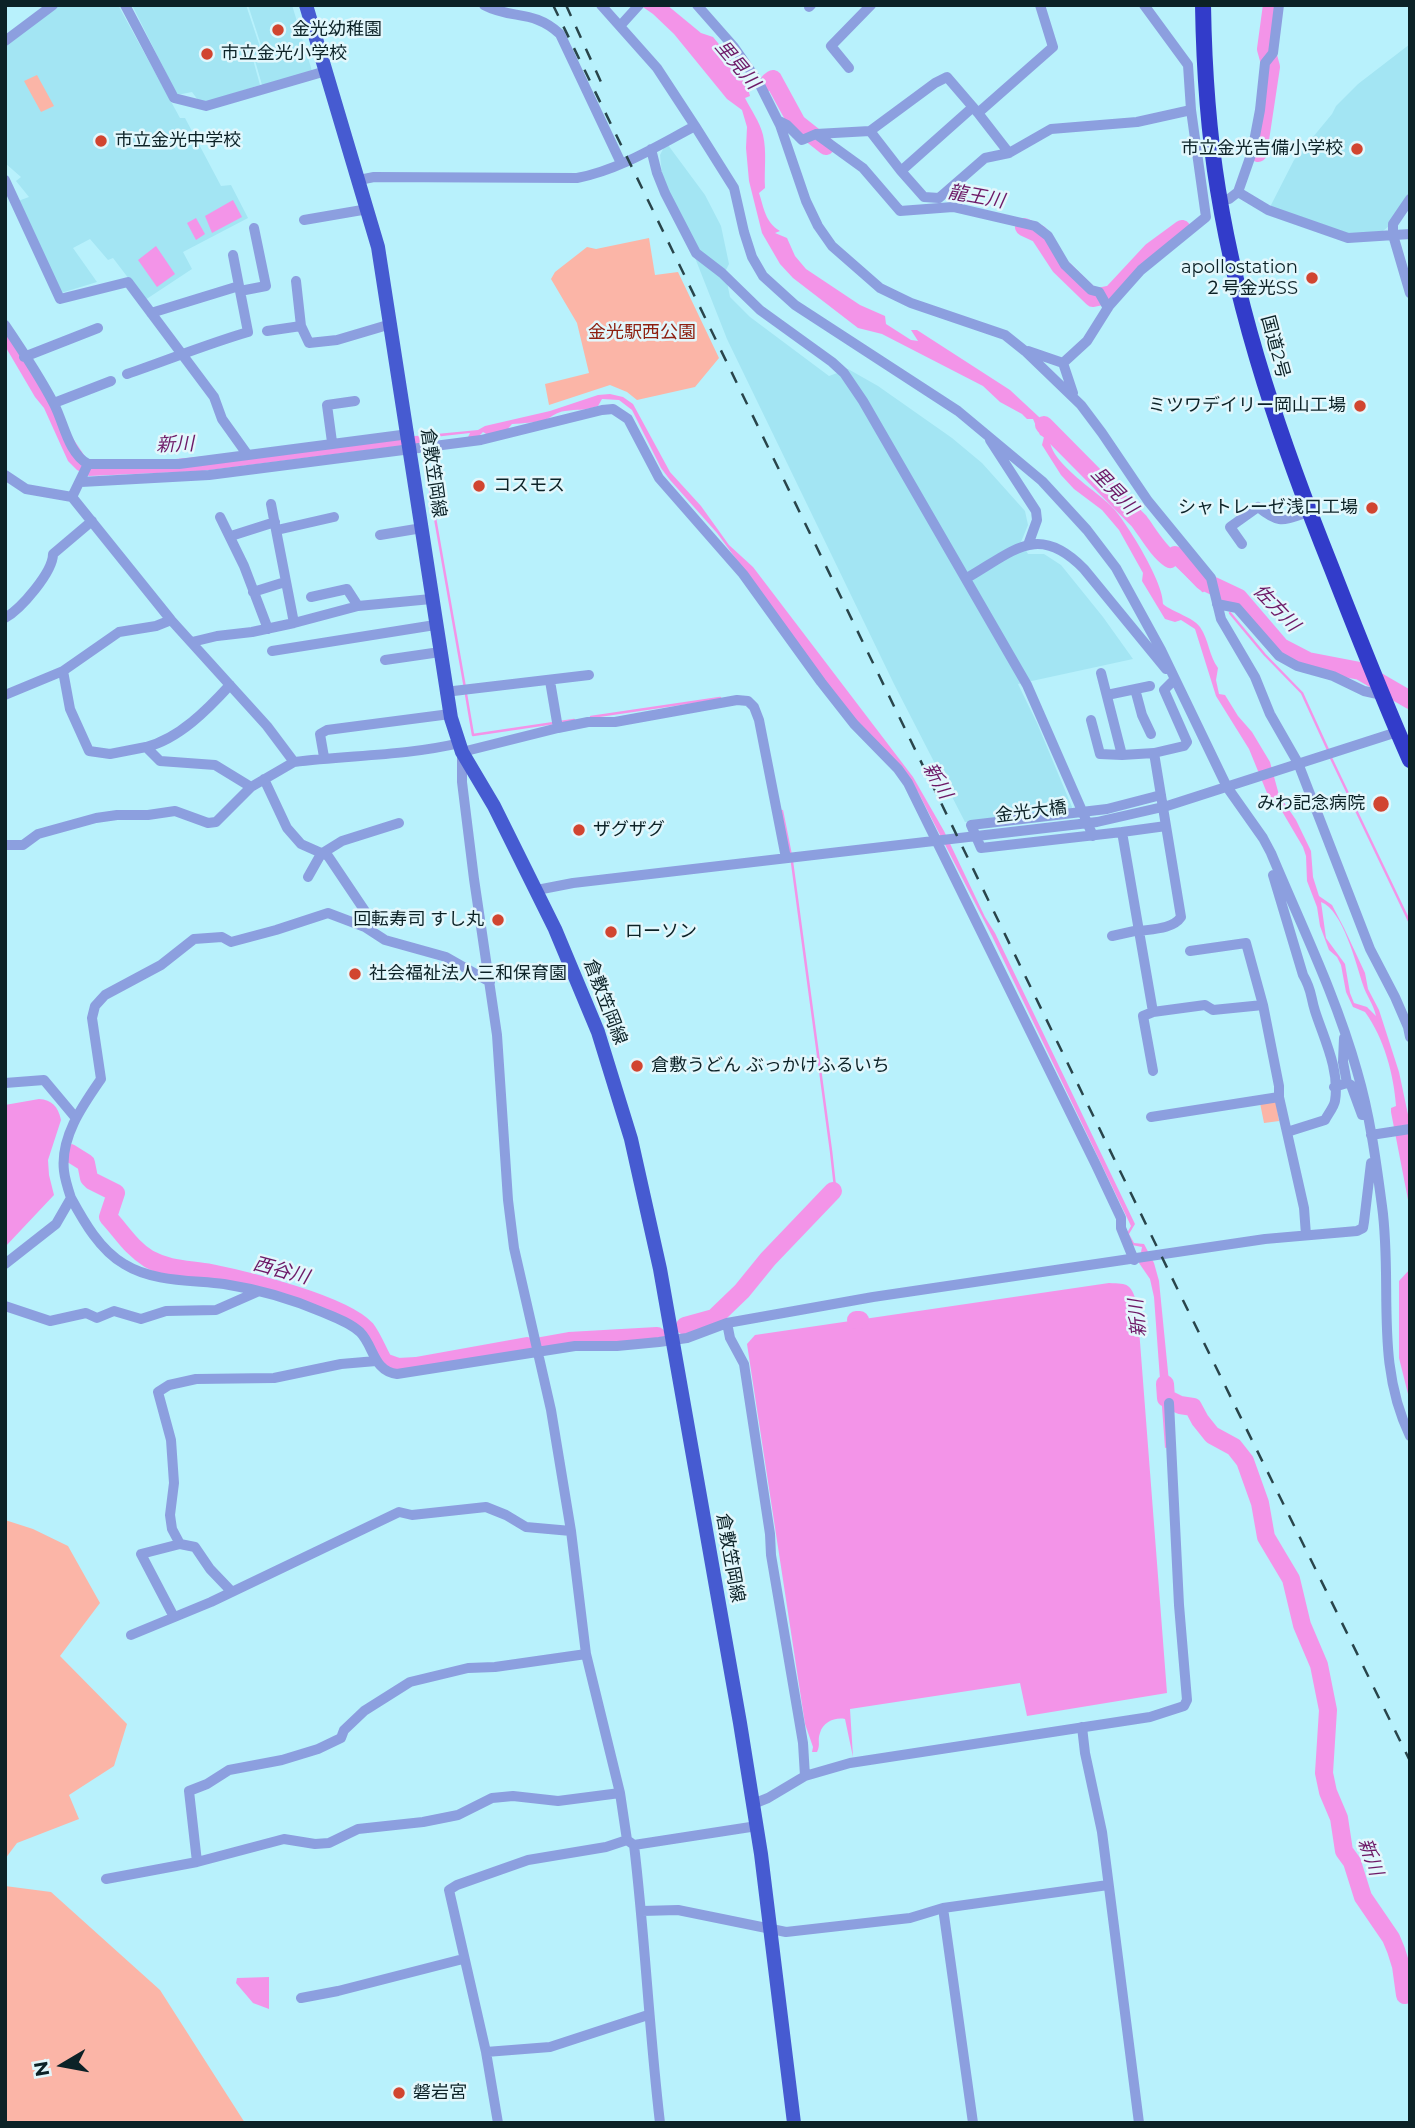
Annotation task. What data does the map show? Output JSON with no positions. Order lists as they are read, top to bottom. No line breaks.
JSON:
{"streets":{"highway":["国道2号"],"main road":["倉敷笠岡線"],"street":["金光大橋"]},"crossings":[["国道2号","金光大橋"],["倉敷笠岡線","金光大橋"]],"water":["里見川","龍王川","新川","佐方川","西谷川"],"parks":["金光駅西公園"],"places":["金光幼稚園","市立金光小学校","市立金光中学校","市立金光吉備小学校","apollostation ２号金光SS","ミツワデイリー岡山工場","コスモス","シャトレーゼ浅口工場","みわ記念病院","ザグザグ","回転寿司 すし丸","ローソン","社会福祉法人三和保育園","倉敷うどん ぶっかけふるいち","磐岩宮"],"north":"left"}
